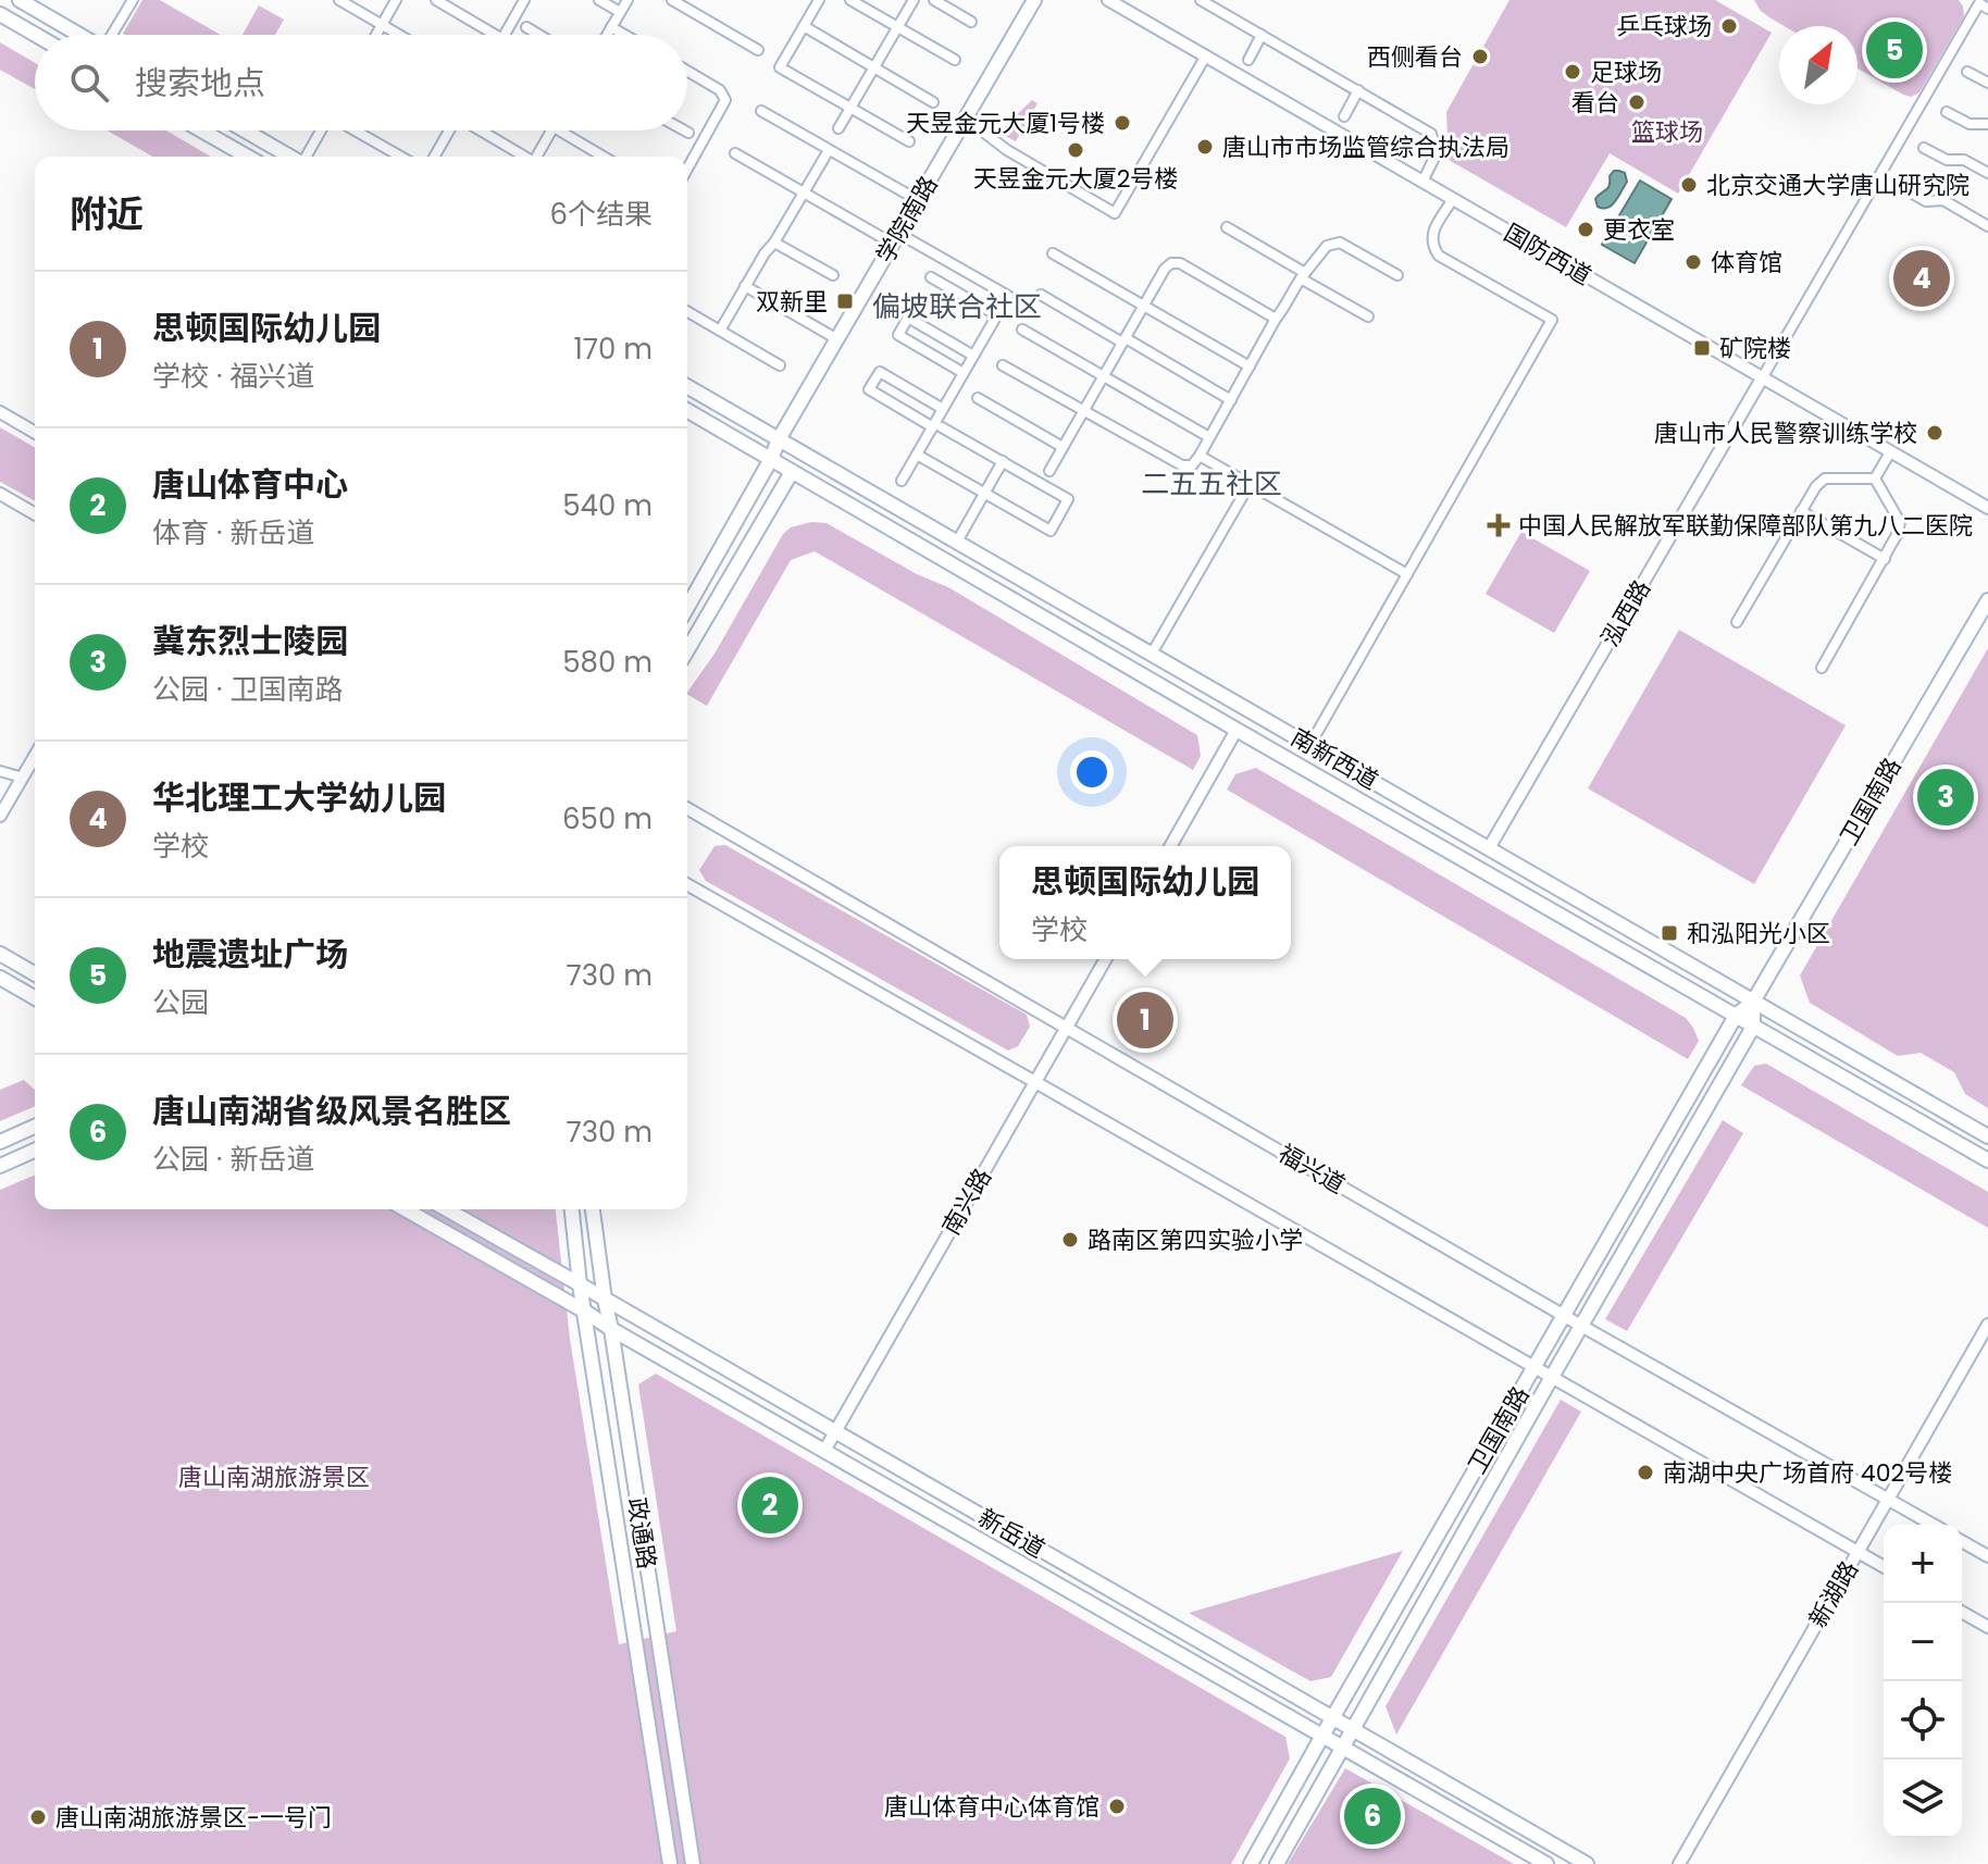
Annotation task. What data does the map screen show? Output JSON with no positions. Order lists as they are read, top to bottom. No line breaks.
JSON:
{"streets":{"main road":["学院南路","南新西道","卫国南路","政通路","新岳道"],"street":["国防西道","泓西路","福兴道","南兴路","新湖路"]},"crossings":[["学院南路","南新西道"],["国防西道","泓西路"],["泓西路","南新西道"],["南新西道","卫国南路"],["卫国南路","福兴道"],["卫国南路","新岳道"],["福兴道","南兴路"],["福兴道","新湖路"],["南兴路","新岳道"],["政通路","新岳道"]],"districts":["偏坡联合社区","二五五社区"],"parks":["篮球场","唐山南湖旅游景区"],"places":{"other":["乒乓球场","西侧看台","足球场","看台","天昱金元大厦1号楼","唐山市市场监管综合执法局","天昱金元大厦2号楼","北京交通大学唐山研究院","更衣室","体育馆","唐山市人民警察训练学校","路南区第四实验小学","南湖中央广场首府 402号楼","唐山体育中心体育馆","唐山南湖旅游景区-一号门"],"transit":["双新里","矿院楼","和泓阳光小区"],"health":["中国人民解放军联勤保障部队第九八二医院"]},"north":"top right","page":{"pins":["5","4","3","1","2","6"],"search":"搜索地点","heading":["附近","6个结果"],"list":[{"mark":"1","name":"思顿国际幼儿园","note":"学校 · 福兴道","value":"170 m"},{"mark":"2","name":"唐山体育中心","note":"体育 · 新岳道","value":"540 m"},{"mark":"3","name":"冀东烈士陵园","note":"公园 · 卫国南路","value":"580 m"},{"mark":"4","name":"华北理工大学幼儿园","note":"学校","value":"650 m"},{"mark":"5","name":"地震遗址广场","note":"公园","value":"730 m"},{"mark":"6","name":"唐山南湖省级风景名胜区","note":"公园 · 新岳道","value":"730 m"}],"popup":["思顿国际幼儿园","学校"],"map_buttons":["+","−"]}}
